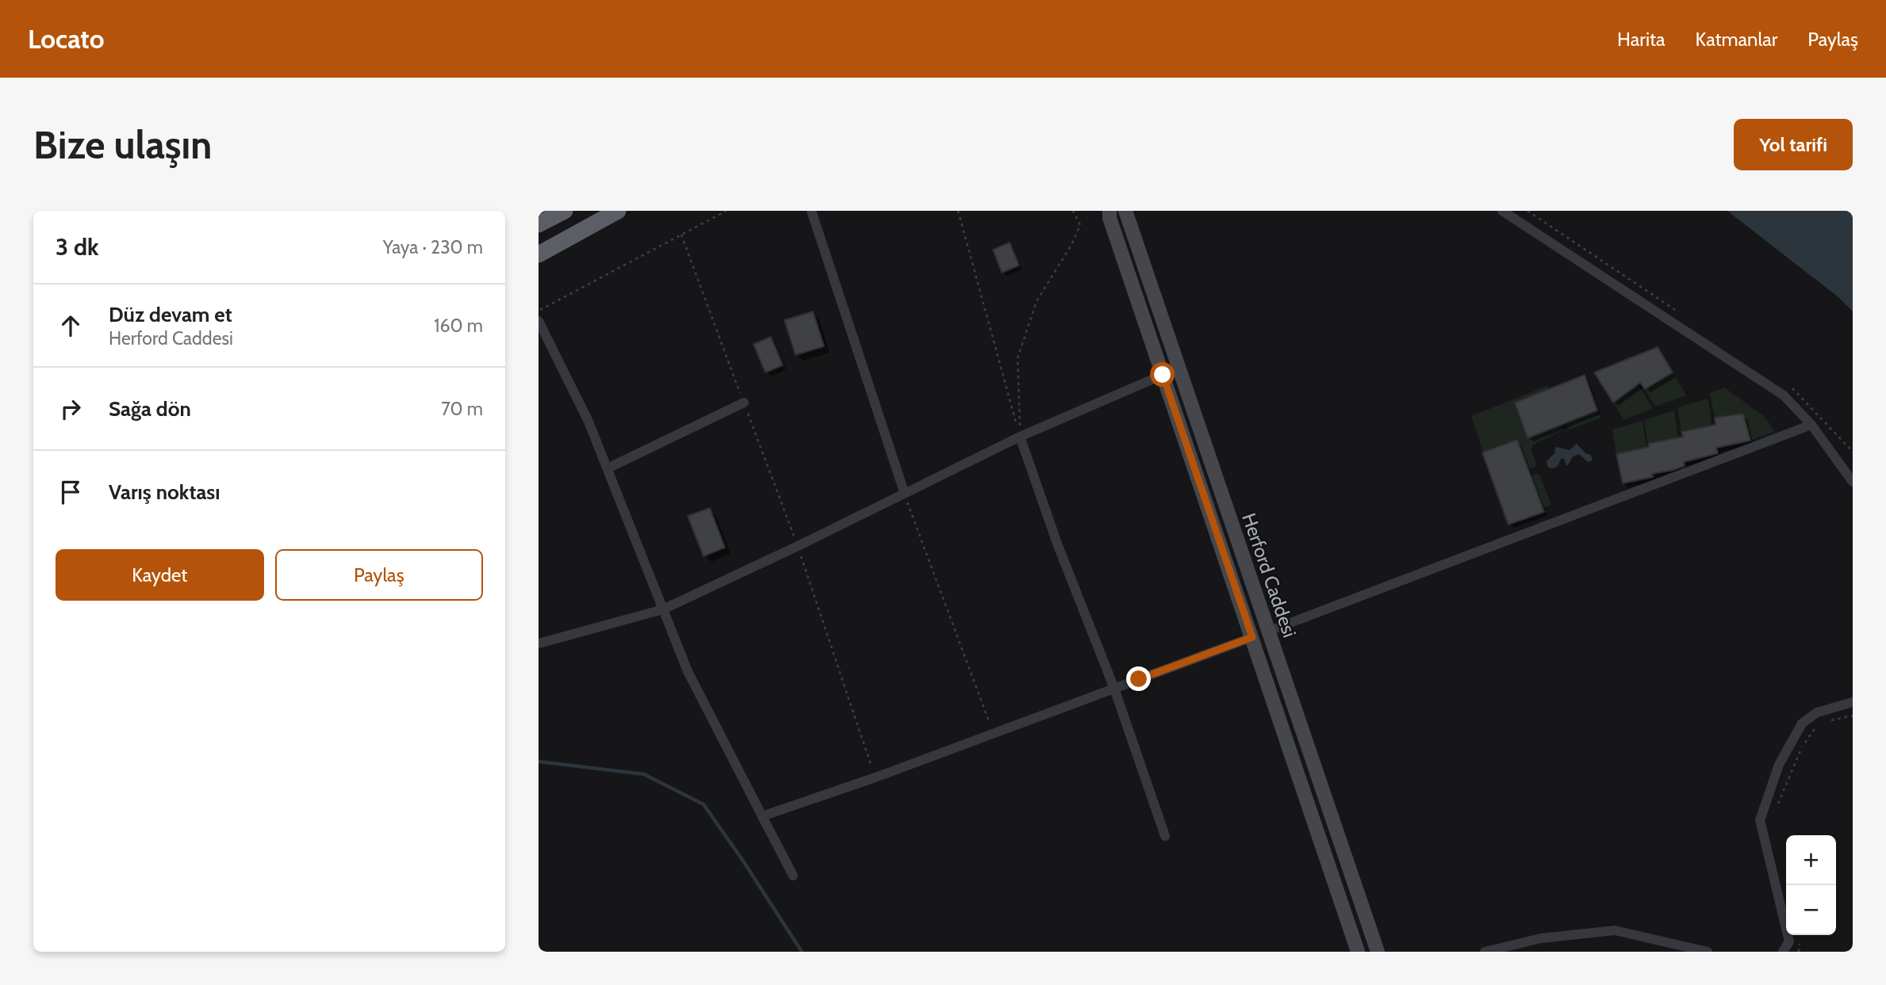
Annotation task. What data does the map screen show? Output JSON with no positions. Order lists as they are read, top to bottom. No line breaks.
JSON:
{"streets":{"main road":["Herford Caddesi"]},"page":{"header":"Locato","nav":["Harita","Katmanlar","Paylaş"],"buttons":["Yol tarifi",["Kaydet","Paylaş"]],"title":"Bize ulaşın","heading":["3 dk","Yaya · 230 m"],"list":[["Düz devam et","Herford Caddesi","160 m"],["Sağa dön","70 m"],"Varış noktası"],"map_buttons":["+","−"]}}
